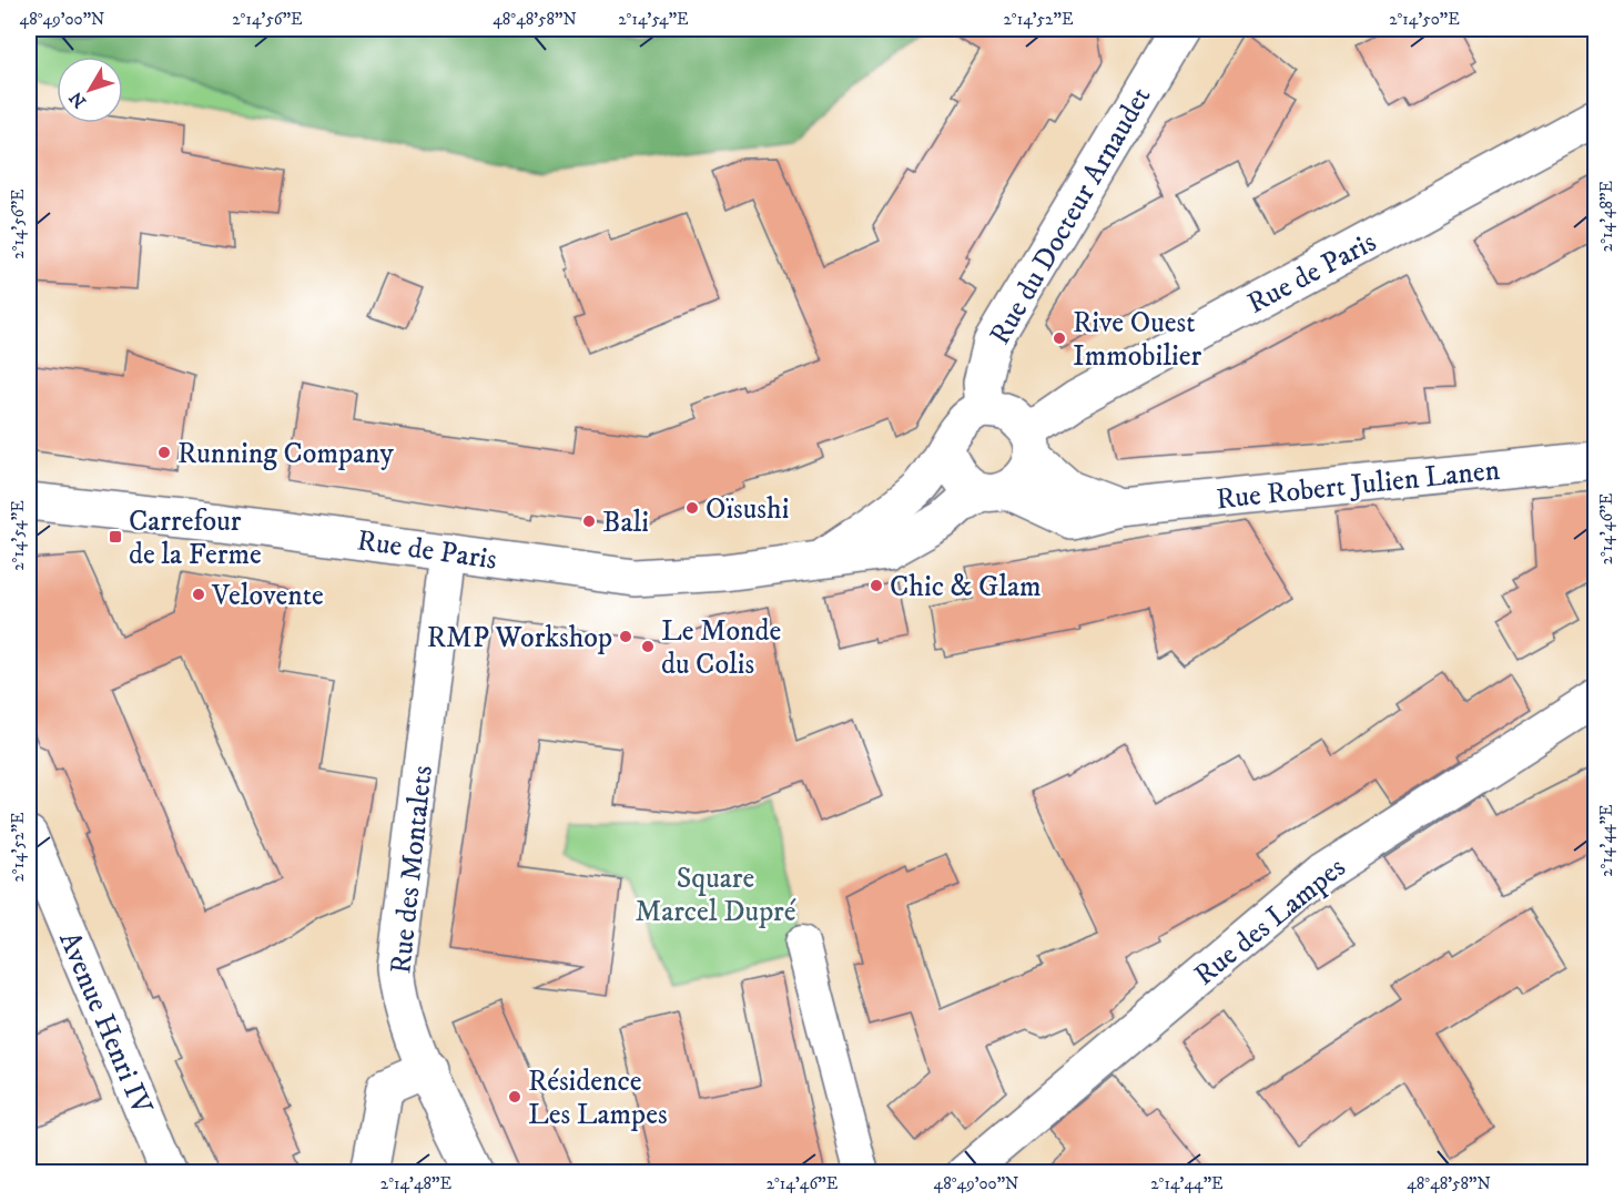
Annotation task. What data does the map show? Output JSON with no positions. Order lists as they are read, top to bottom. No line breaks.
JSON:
{"streets":{"street":["Rue du Docteur Arnaudet","Rue de Paris","Rue Robert Julien Lanen","Rue des Montalets","Rue des Lampes","Avenue Henri IV"]},"crossings":[["Rue du Docteur Arnaudet","Rue de Paris"],["Rue du Docteur Arnaudet","Rue Robert Julien Lanen"],["Rue de Paris","Rue Robert Julien Lanen"],["Rue de Paris","Rue des Montalets"]],"parks":["Square Marcel Dupré"],"places":{"other":["Rive Ouest Immobilier","Running Company","Oïsushi","Bali","Chic & Glam","Velovente","RMP Workshop","Le Monde du Colis","Résidence Les Lampes"],"transit":["Carrefour de la Ferme"]},"north":"bottom left","coordinates":["48°49'00\"N","2°14'56\"E","48°48'58\"N","2°14'54\"E","2°14'52\"E","2°14'50\"E","2°14'48\"E","2°14'46\"E","2°14'44\"E"]}
